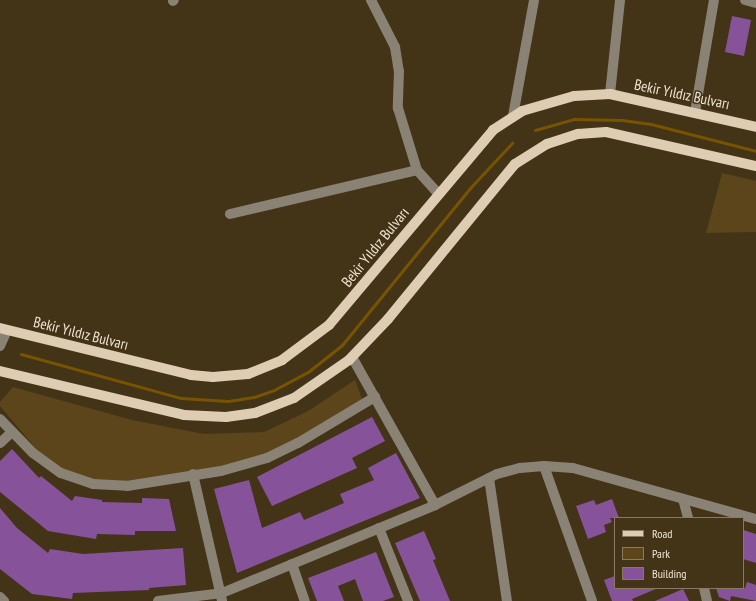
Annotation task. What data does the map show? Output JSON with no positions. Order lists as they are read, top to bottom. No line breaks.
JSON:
{"streets":{"main road":["Bekir Yıldız Bulvarı"]},"legend":["Road","Park","Building"]}
